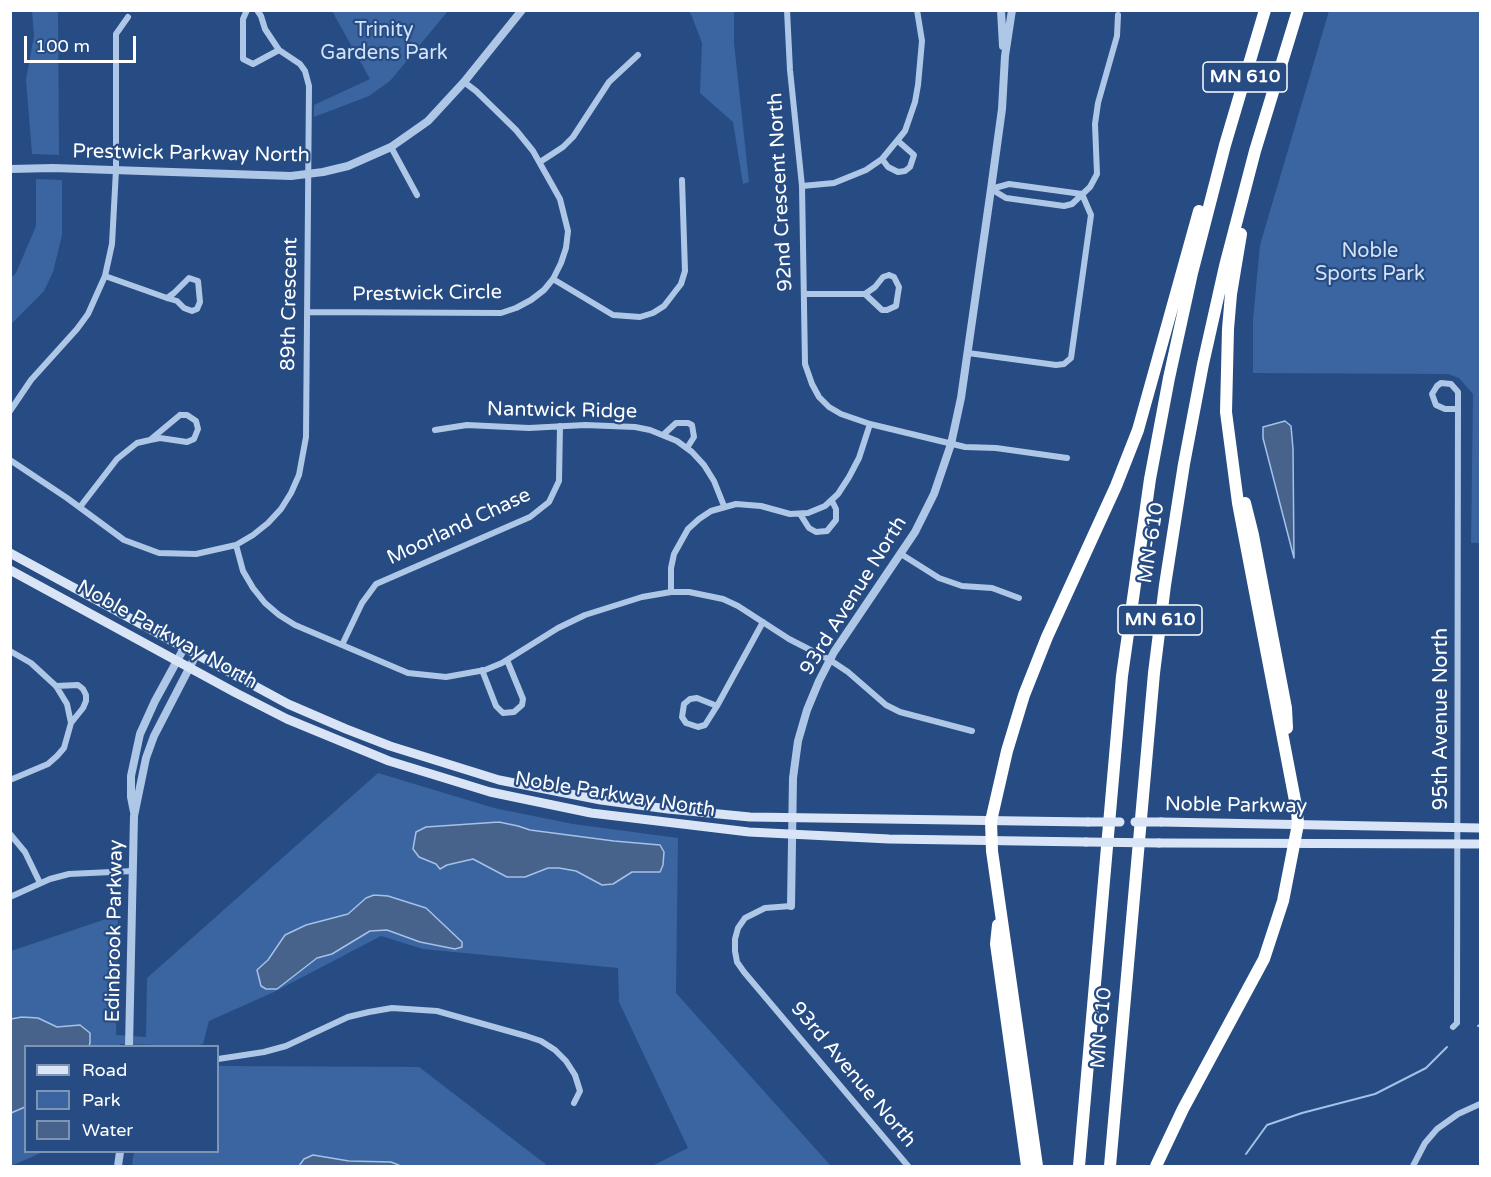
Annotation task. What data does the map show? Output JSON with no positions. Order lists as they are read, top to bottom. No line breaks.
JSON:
{"streets":{"highway":["MN 610","MN-610"],"main road":["Noble Parkway North","Noble Parkway"],"street":["Prestwick Parkway North","92nd Crescent North","Prestwick Circle","89th Crescent","Nantwick Ridge","Moorland Chase","93rd Avenue North","95th Avenue North","Edinbrook Parkway"]},"crossings":[["Prestwick Parkway North","Prestwick Circle"],["Prestwick Parkway North","89th Crescent"],["Prestwick Circle","89th Crescent"],["Nantwick Ridge","Moorland Chase"],["93rd Avenue North","Noble Parkway North"],["Noble Parkway North","Noble Parkway"],["Noble Parkway North","Edinbrook Parkway"],["95th Avenue North","Noble Parkway"]],"parks":["Trinity Gardens Park","Noble Sports Park"],"legend":["Road","Park","Water"],"scale_bar":"100 m"}
